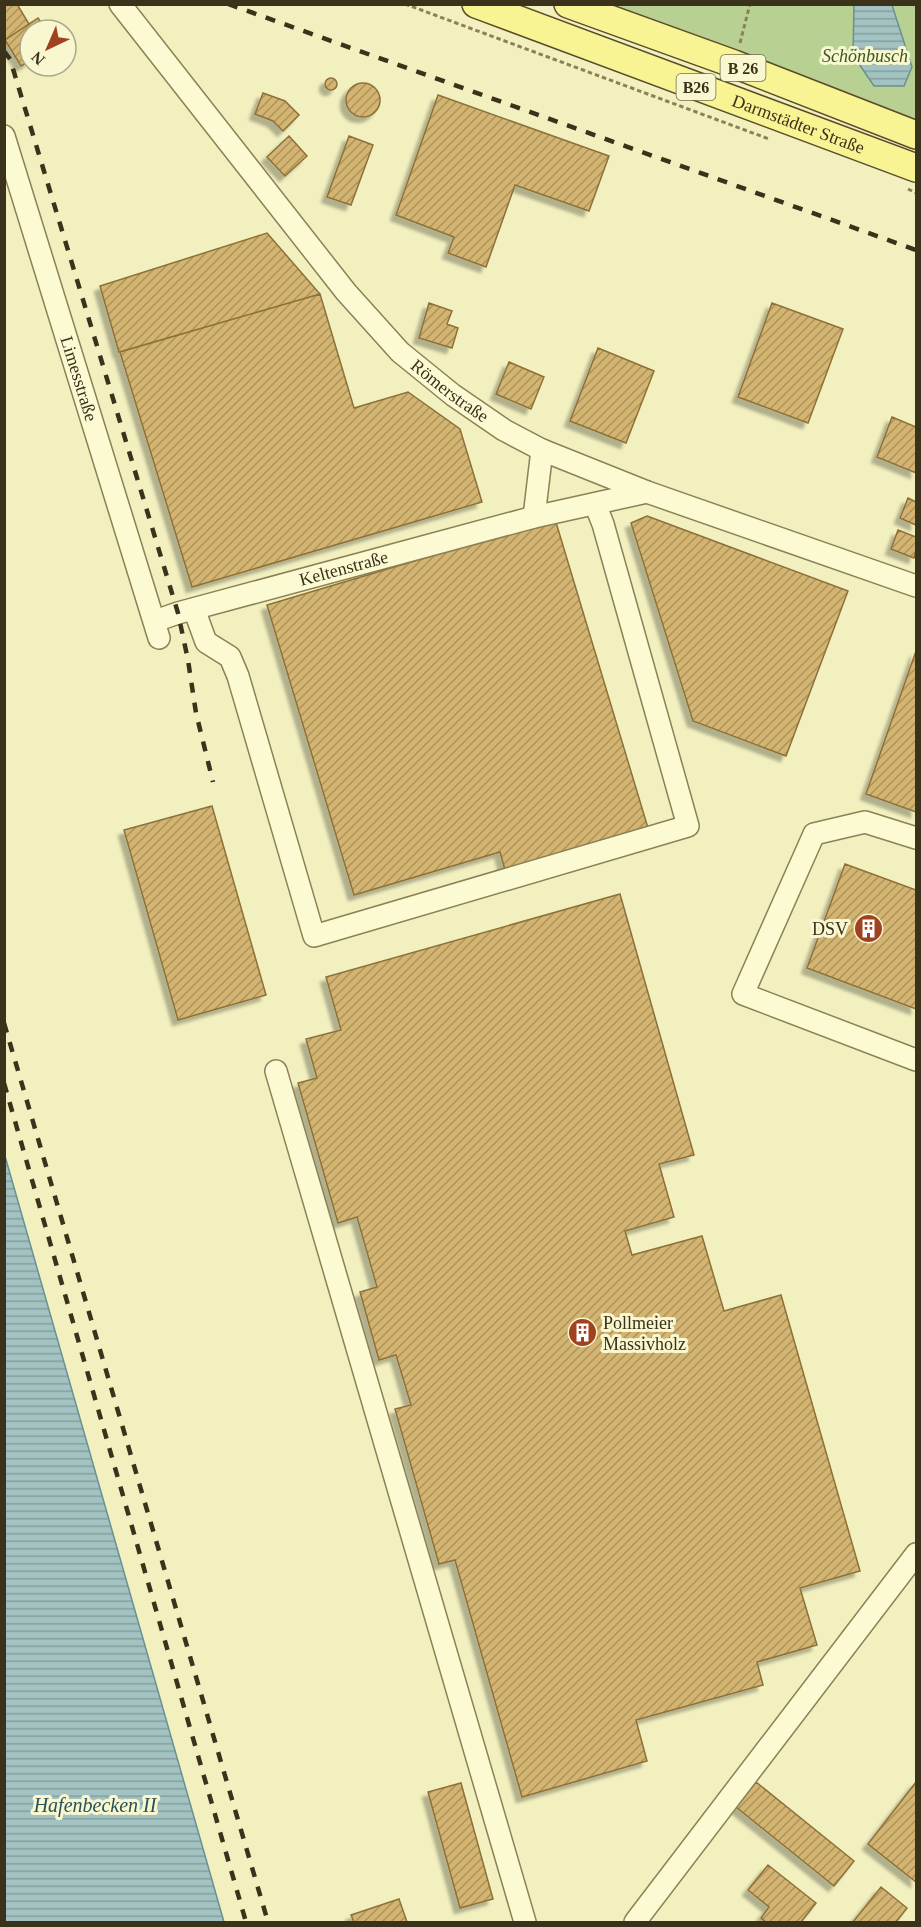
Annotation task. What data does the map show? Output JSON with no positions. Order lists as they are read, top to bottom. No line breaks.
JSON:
{"streets":{"main road":["B 26","B26","Darmstädter Straße"],"street":["Limesstraße","Römerstraße","Keltenstraße"]},"crossings":[["Limesstraße","Keltenstraße"],["Römerstraße","Keltenstraße"]],"water":["Hafenbecken II"],"parks":["Schönbusch"],"places":{"building":["DSV","Pollmeier Massivholz"]},"north":"bottom left"}
